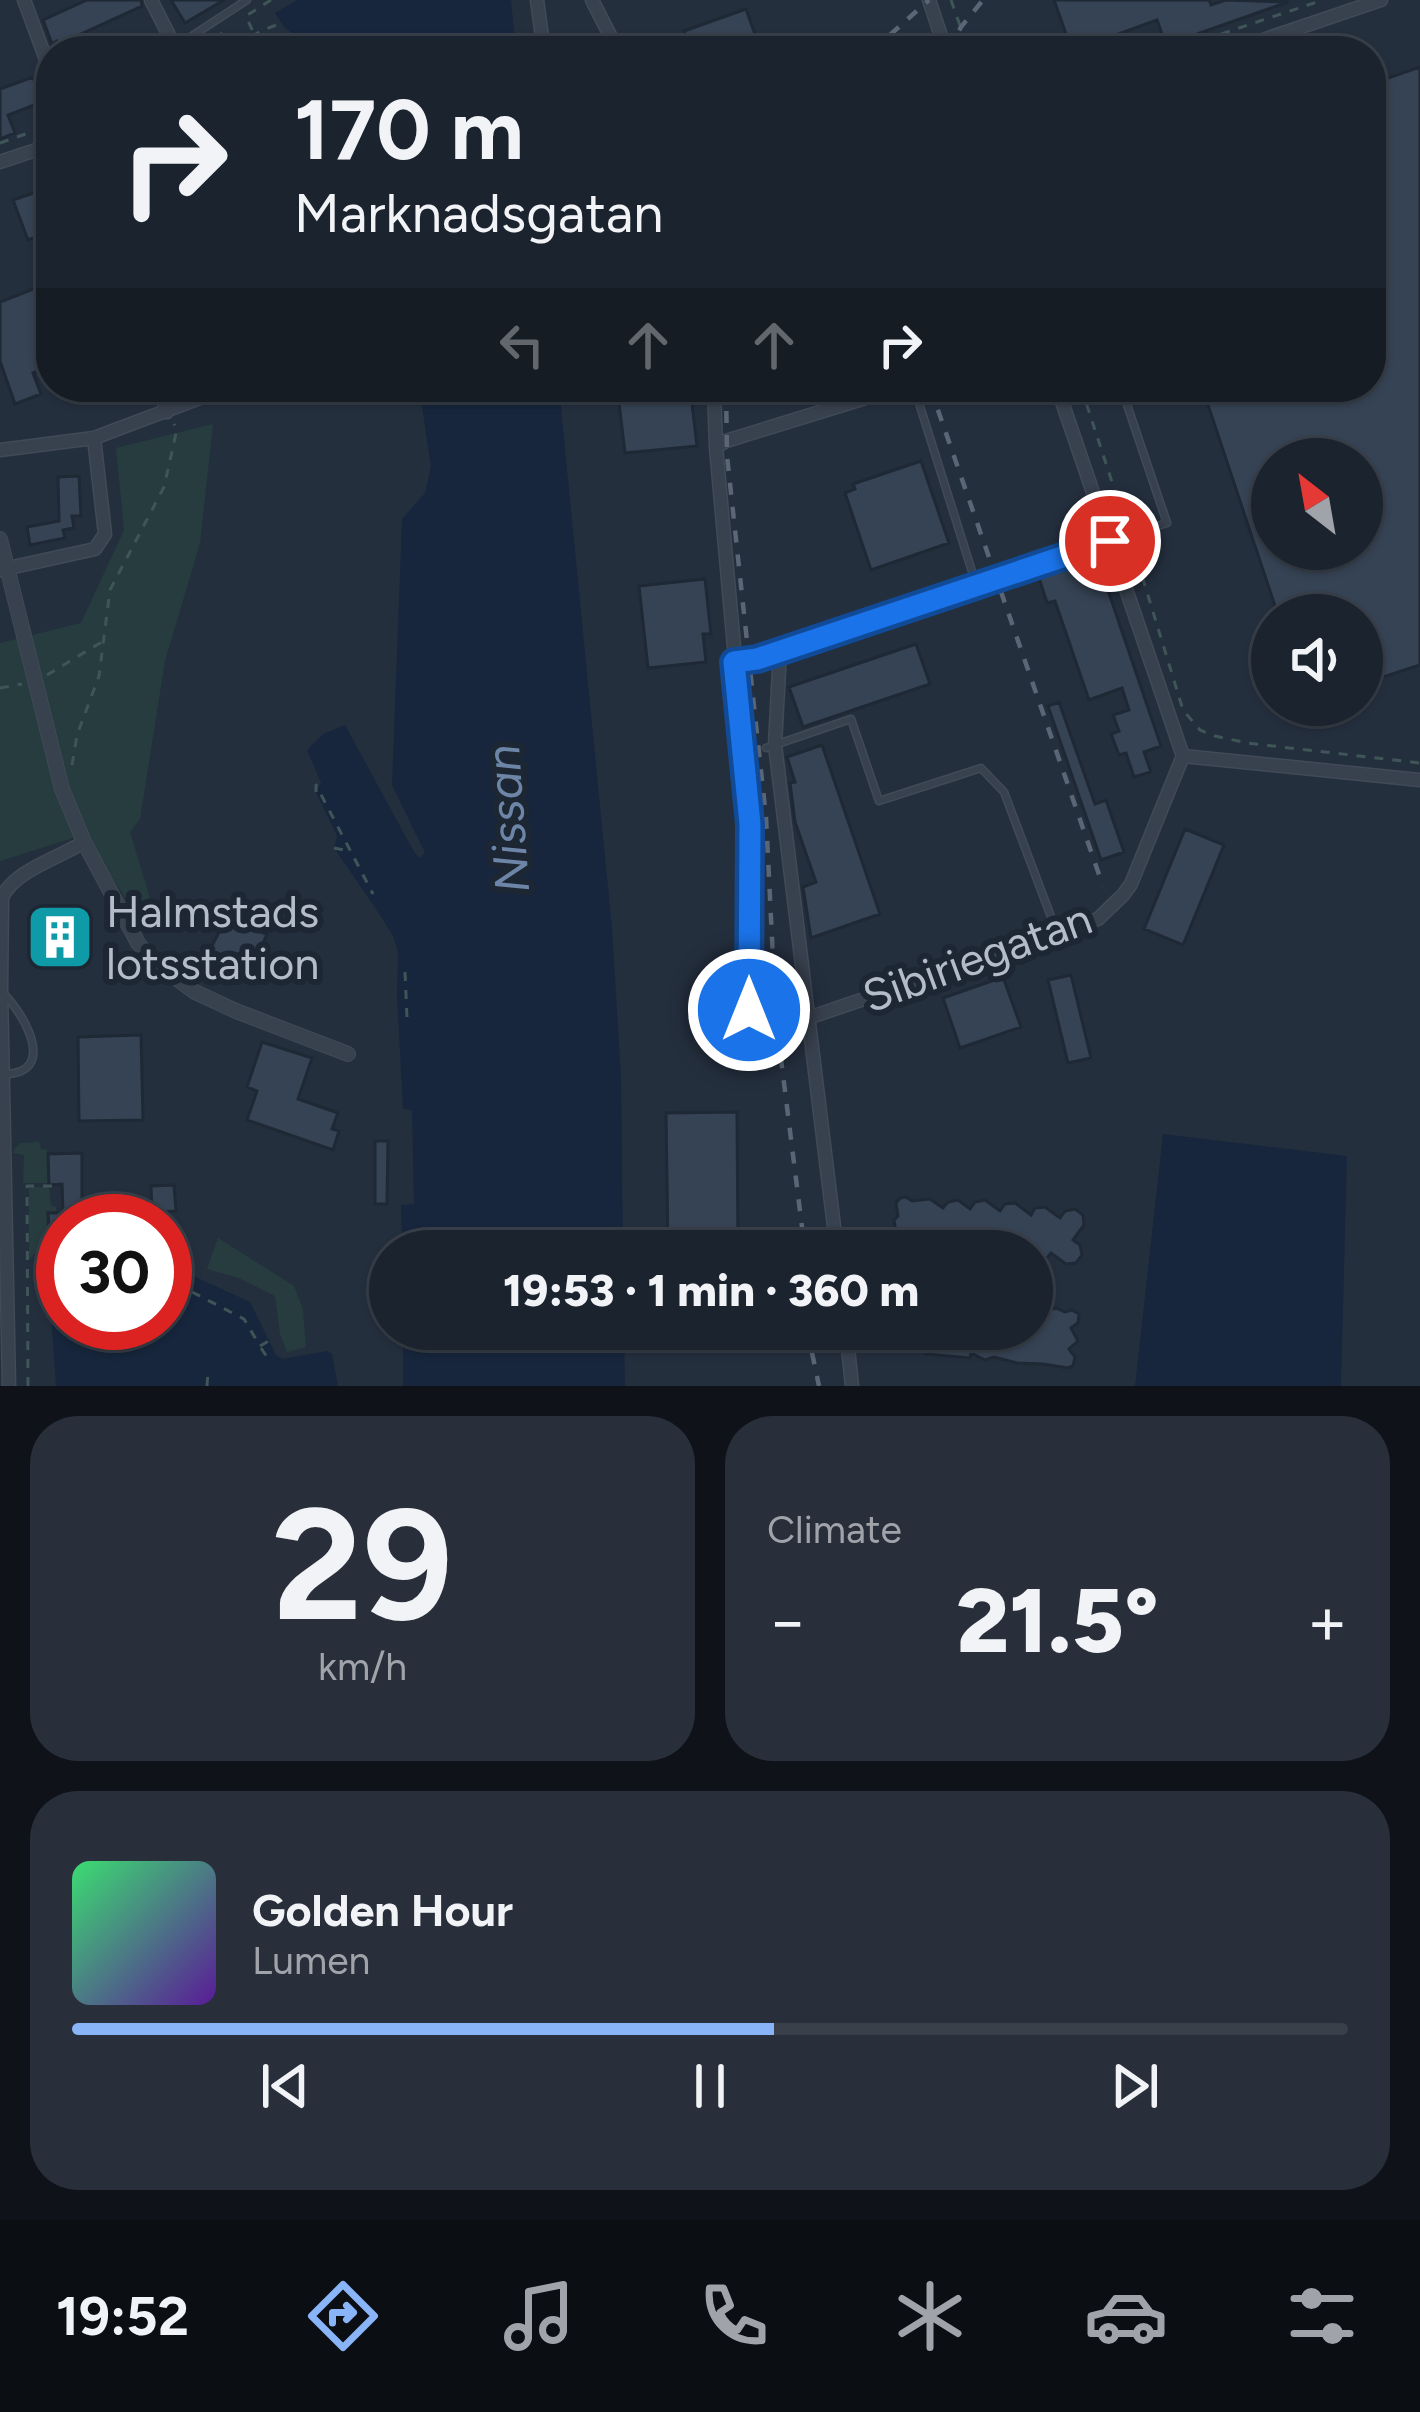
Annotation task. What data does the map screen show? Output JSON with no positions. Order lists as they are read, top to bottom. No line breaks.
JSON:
{"streets":{"street":["Sibiriegatan"]},"water":["Nissan"],"places":{"building":["Halmstads lotsstation"]},"north":"top left","page":{"turn":["170 m","Marknadsgatan"],"limit":"30","trip":"19:53 · 1 min · 360 m","tile":[["29","km/h"],"Climate"],"heat":["−","21.5°","+"],"song":["Golden Hour","Lumen"],"tabs":"19:52"}}
